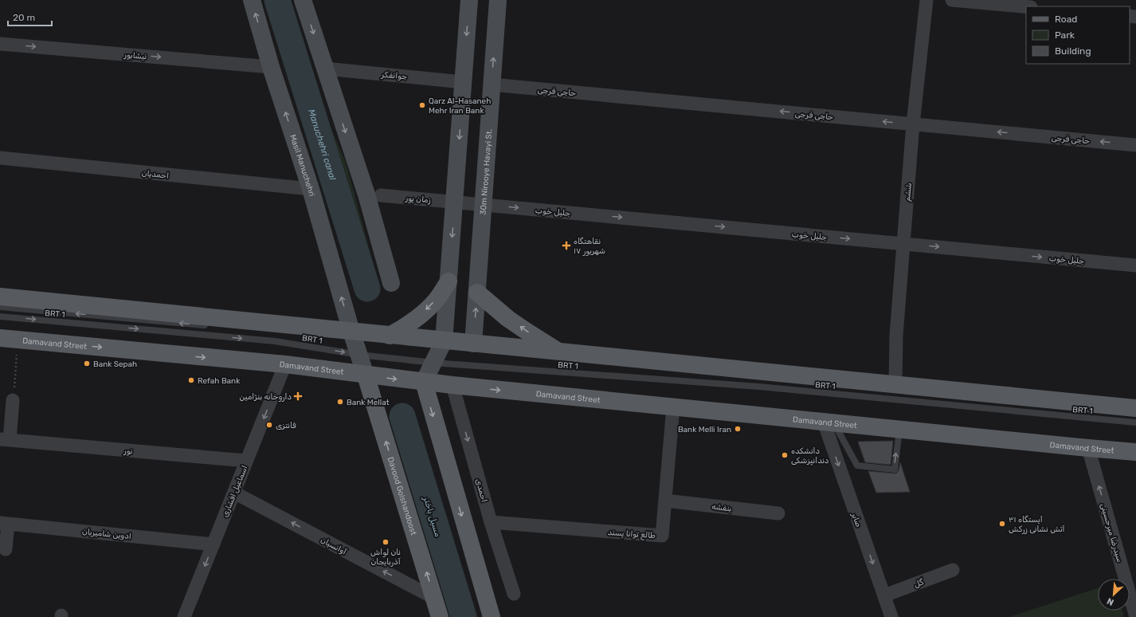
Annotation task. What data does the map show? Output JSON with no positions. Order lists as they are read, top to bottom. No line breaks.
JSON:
{"streets":{"main road":["Masil Manuchehri","30m Nirooye Havayi St.","Damavand Street","Davood Golshandoost"],"street":["نیشابور","جوانفکر","حاجی فرجی","احمدیان","ششم","زمان پور","جلیل خوب","نور","احمدی","اسماعیل افشاری","بنفشه","صابر","سیدرضا میرحسینی","ادوین شامیریان","طالع توانا پسند","آوانسیان","گل"],"lane":["BRT 1"]},"crossings":[["نیشابور","Masil Manuchehri"],["حاجی فرجی","30m Nirooye Havayi St."],["حاجی فرجی","ششم"],["Masil Manuchehri","احمدیان"],["Masil Manuchehri","BRT 1"],["Masil Manuchehri","Damavand Street"],["Masil Manuchehri","Davood Golshandoost"],["30m Nirooye Havayi St.","زمان پور"],["30m Nirooye Havayi St.","جلیل خوب"],["30m Nirooye Havayi St.","BRT 1"],["ششم","جلیل خوب"],["زمان پور","جلیل خوب"],["Damavand Street","احمدی"],["Damavand Street","اسماعیل افشاری"],["Damavand Street","Davood Golshandoost"],["Damavand Street","صابر"],["Damavand Street","سیدرضا میرحسینی"],["Damavand Street","طالع توانا پسند"],["نور","اسماعیل افشاری"],["احمدی","طالع توانا پسند"],["اسماعیل افشاری","ادوین شامیریان"],["اسماعیل افشاری","آوانسیان"],["Davood Golshandoost","آوانسیان"],["بنفشه","طالع توانا پسند"],["صابر","گل"]],"one_way":["نیشابور","حاجی فرجی","جلیل خوب","احمدی","اسماعیل افشاری","صابر","سیدرضا میرحسینی","آوانسیان"],"water":["Manuchehri canal","مسیل باختر"],"places":{"other":["Qarz Al-Hasaneh Mehr Iran Bank","Bank Sepah","Refah Bank","Bank Mellat","فانتزی","Bank Melli Iran","دانشکده دندانپزشکی","ایستگاه ۳۱ آتش نشانی زرکش","نان لواش آذربایجان"],"health":["نقاهتگاه ۱۷ شهریور","داروخانه بنژامین"]},"legend":["Road","Park","Building"],"scale_bar":"20 m","north":"bottom left"}
